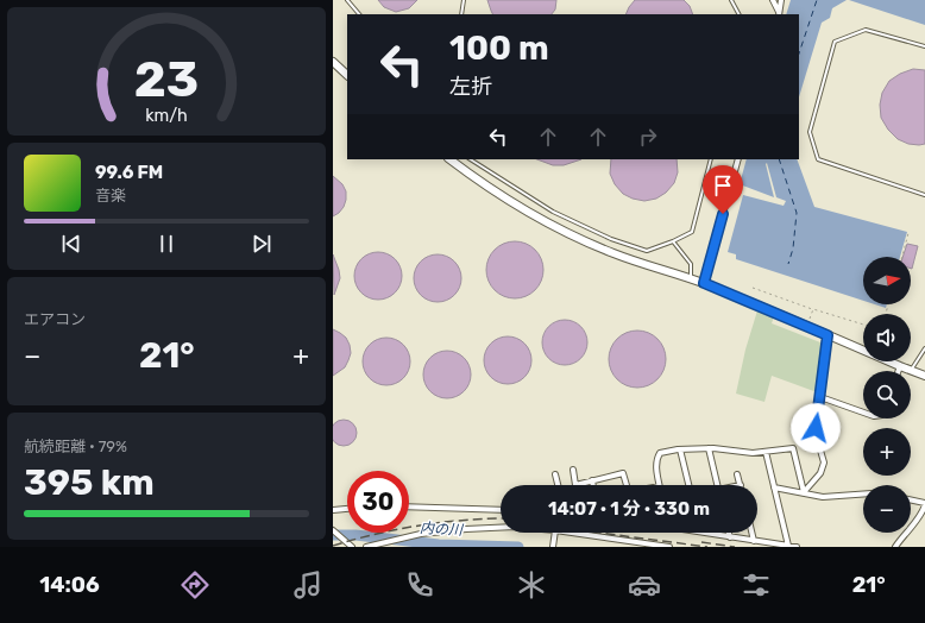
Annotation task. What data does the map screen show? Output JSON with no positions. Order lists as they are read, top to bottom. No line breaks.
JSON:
{"water":["内の川"],"north":"right","page":{"turn":["100 m","左折"],"song":["99.6 FM","音楽"],"map_buttons":["+","−"],"tile":["エアコン",["航続距離 · 79%","395 km"]],"heat":["−","21°","+"],"limit":"30","trip":"14:07 · 1 分 · 330 m","tabs":["14:06","21°"],"gauge":["23","km/h"]}}
